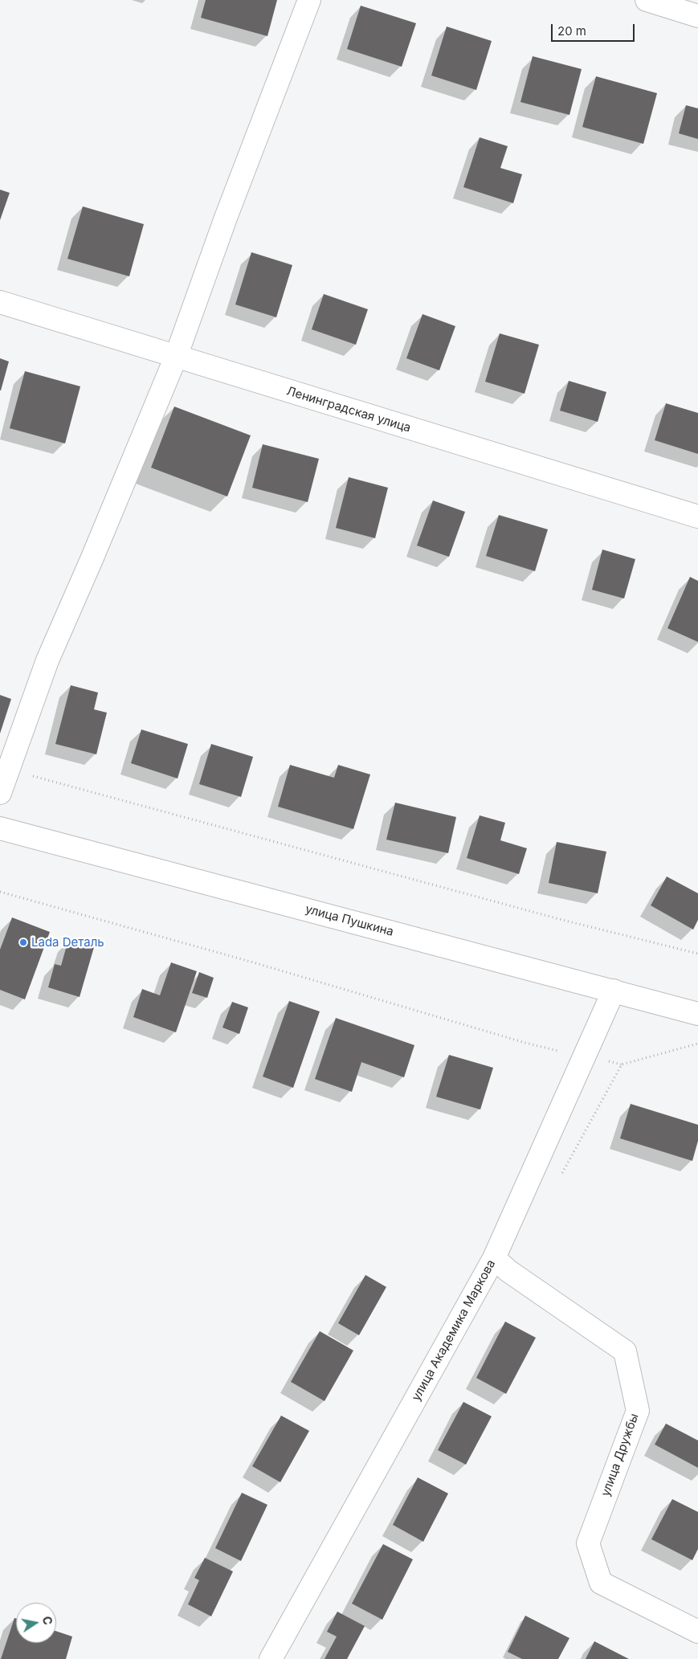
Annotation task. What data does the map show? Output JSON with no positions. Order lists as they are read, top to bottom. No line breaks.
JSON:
{"streets":{"street":["Ленинградская улица","улица Пушкина","улица Академика Маркова","улица Дружбы"]},"crossings":[["улица Пушкина","улица Академика Маркова"],["улица Академика Маркова","улица Дружбы"]],"places":["Lada Dеталь"],"scale_bar":"20 m","north":"right"}
